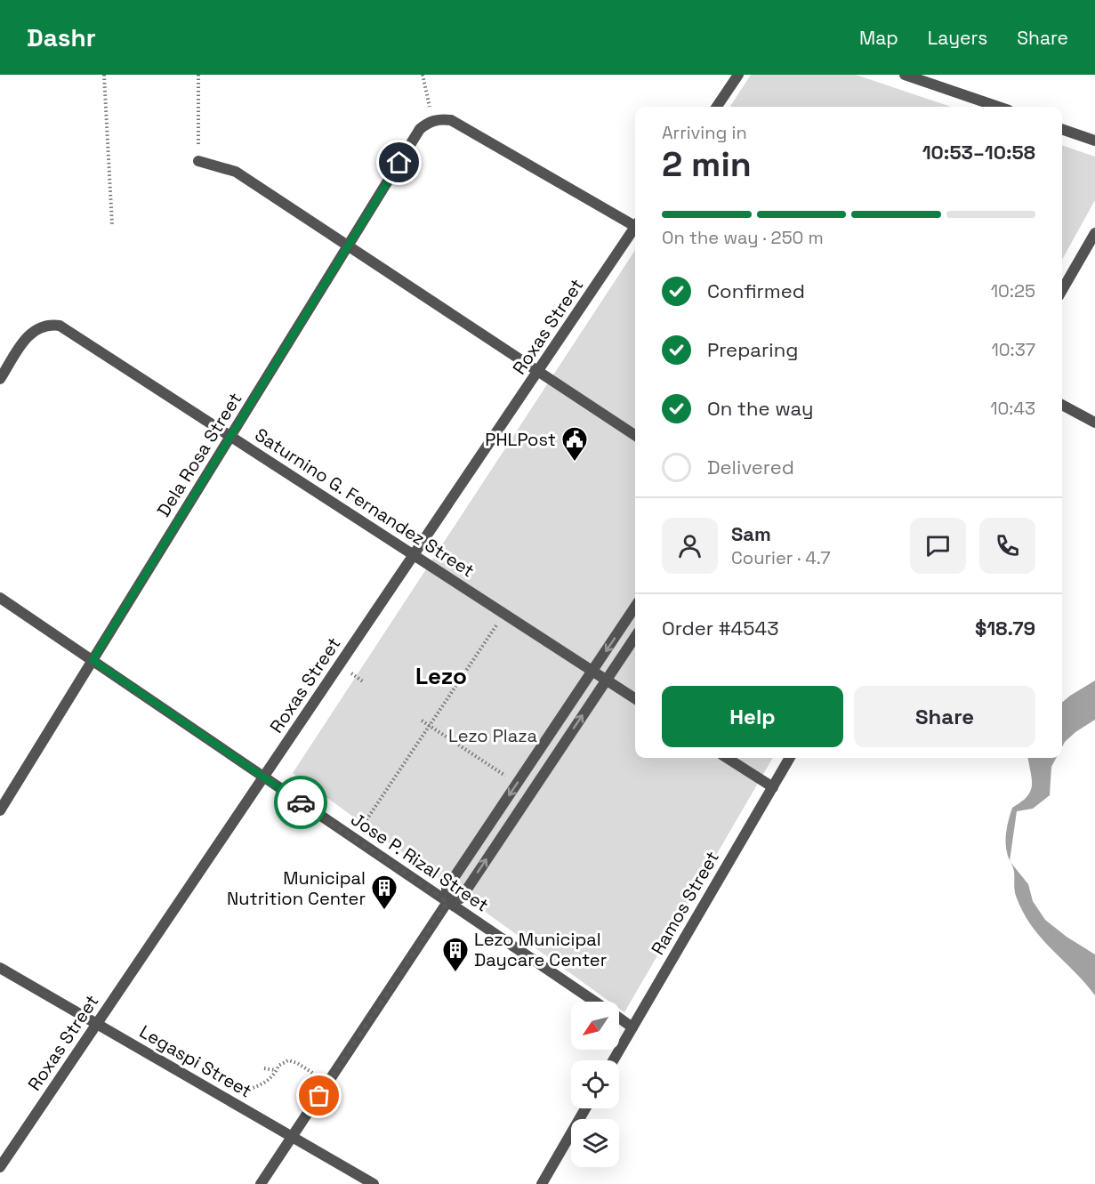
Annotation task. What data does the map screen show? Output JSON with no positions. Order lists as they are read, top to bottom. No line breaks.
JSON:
{"streets":{"street":["Roxas Street","Dela Rosa Street","Saturnino G. Fernandez Street","Jose P. Rizal Street","Ramos Street","Legaspi Street"]},"crossings":[["Roxas Street","Saturnino G. Fernandez Street"],["Roxas Street","Jose P. Rizal Street"],["Roxas Street","Legaspi Street"],["Dela Rosa Street","Saturnino G. Fernandez Street"],["Dela Rosa Street","Jose P. Rizal Street"],["Jose P. Rizal Street","Ramos Street"]],"districts":["Lezo"],"parks":["Lezo Plaza"],"places":{"public building":["PHLPost"],"building":["Municipal Nutrition Center","Lezo Municipal Daycare Center"]},"north":"bottom left","page":{"header":"Dashr","nav":["Map","Layers","Share"],"heading":["2 min","Arriving in","10:53–10:58"],"panel":["Sam","Courier · 4.7","Order #4543","$18.79"],"bar":"On the way · 250 m","list":[["Confirmed","10:25"],["Preparing","10:37"],["On the way","10:43"],"Delivered"],"buttons":["Help","Share"]}}
